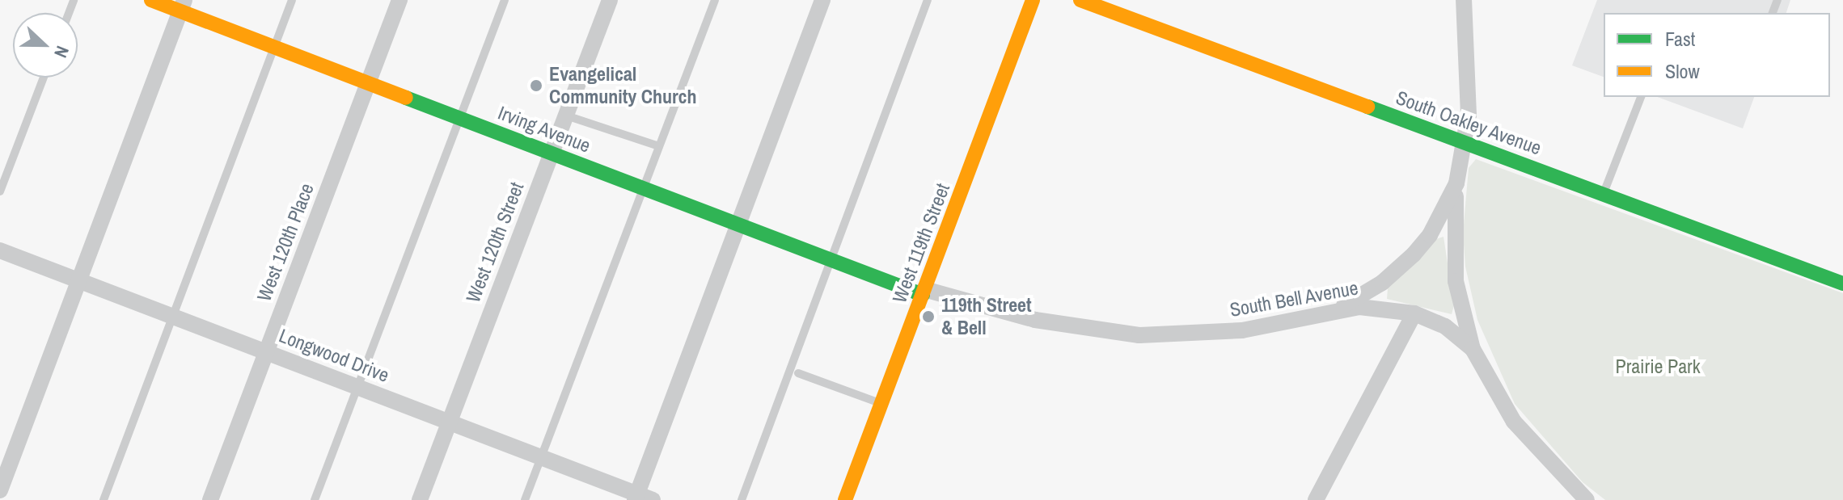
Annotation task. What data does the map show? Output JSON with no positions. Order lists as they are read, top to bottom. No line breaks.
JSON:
{"streets":{"street":["South Oakley Avenue","Irving Avenue","West 120th Place","West 120th Street","West 119th Street","South Bell Avenue","Longwood Drive"]},"crossings":[["Irving Avenue","West 120th Place"],["Irving Avenue","West 120th Street"],["Irving Avenue","West 119th Street"],["Irving Avenue","South Bell Avenue"],["West 120th Place","Longwood Drive"],["West 120th Street","Longwood Drive"],["West 119th Street","South Bell Avenue"]],"parks":["Prairie Park"],"places":["Evangelical Community Church","119th Street & Bell"],"legend":["Fast","Slow"],"north":"right"}
